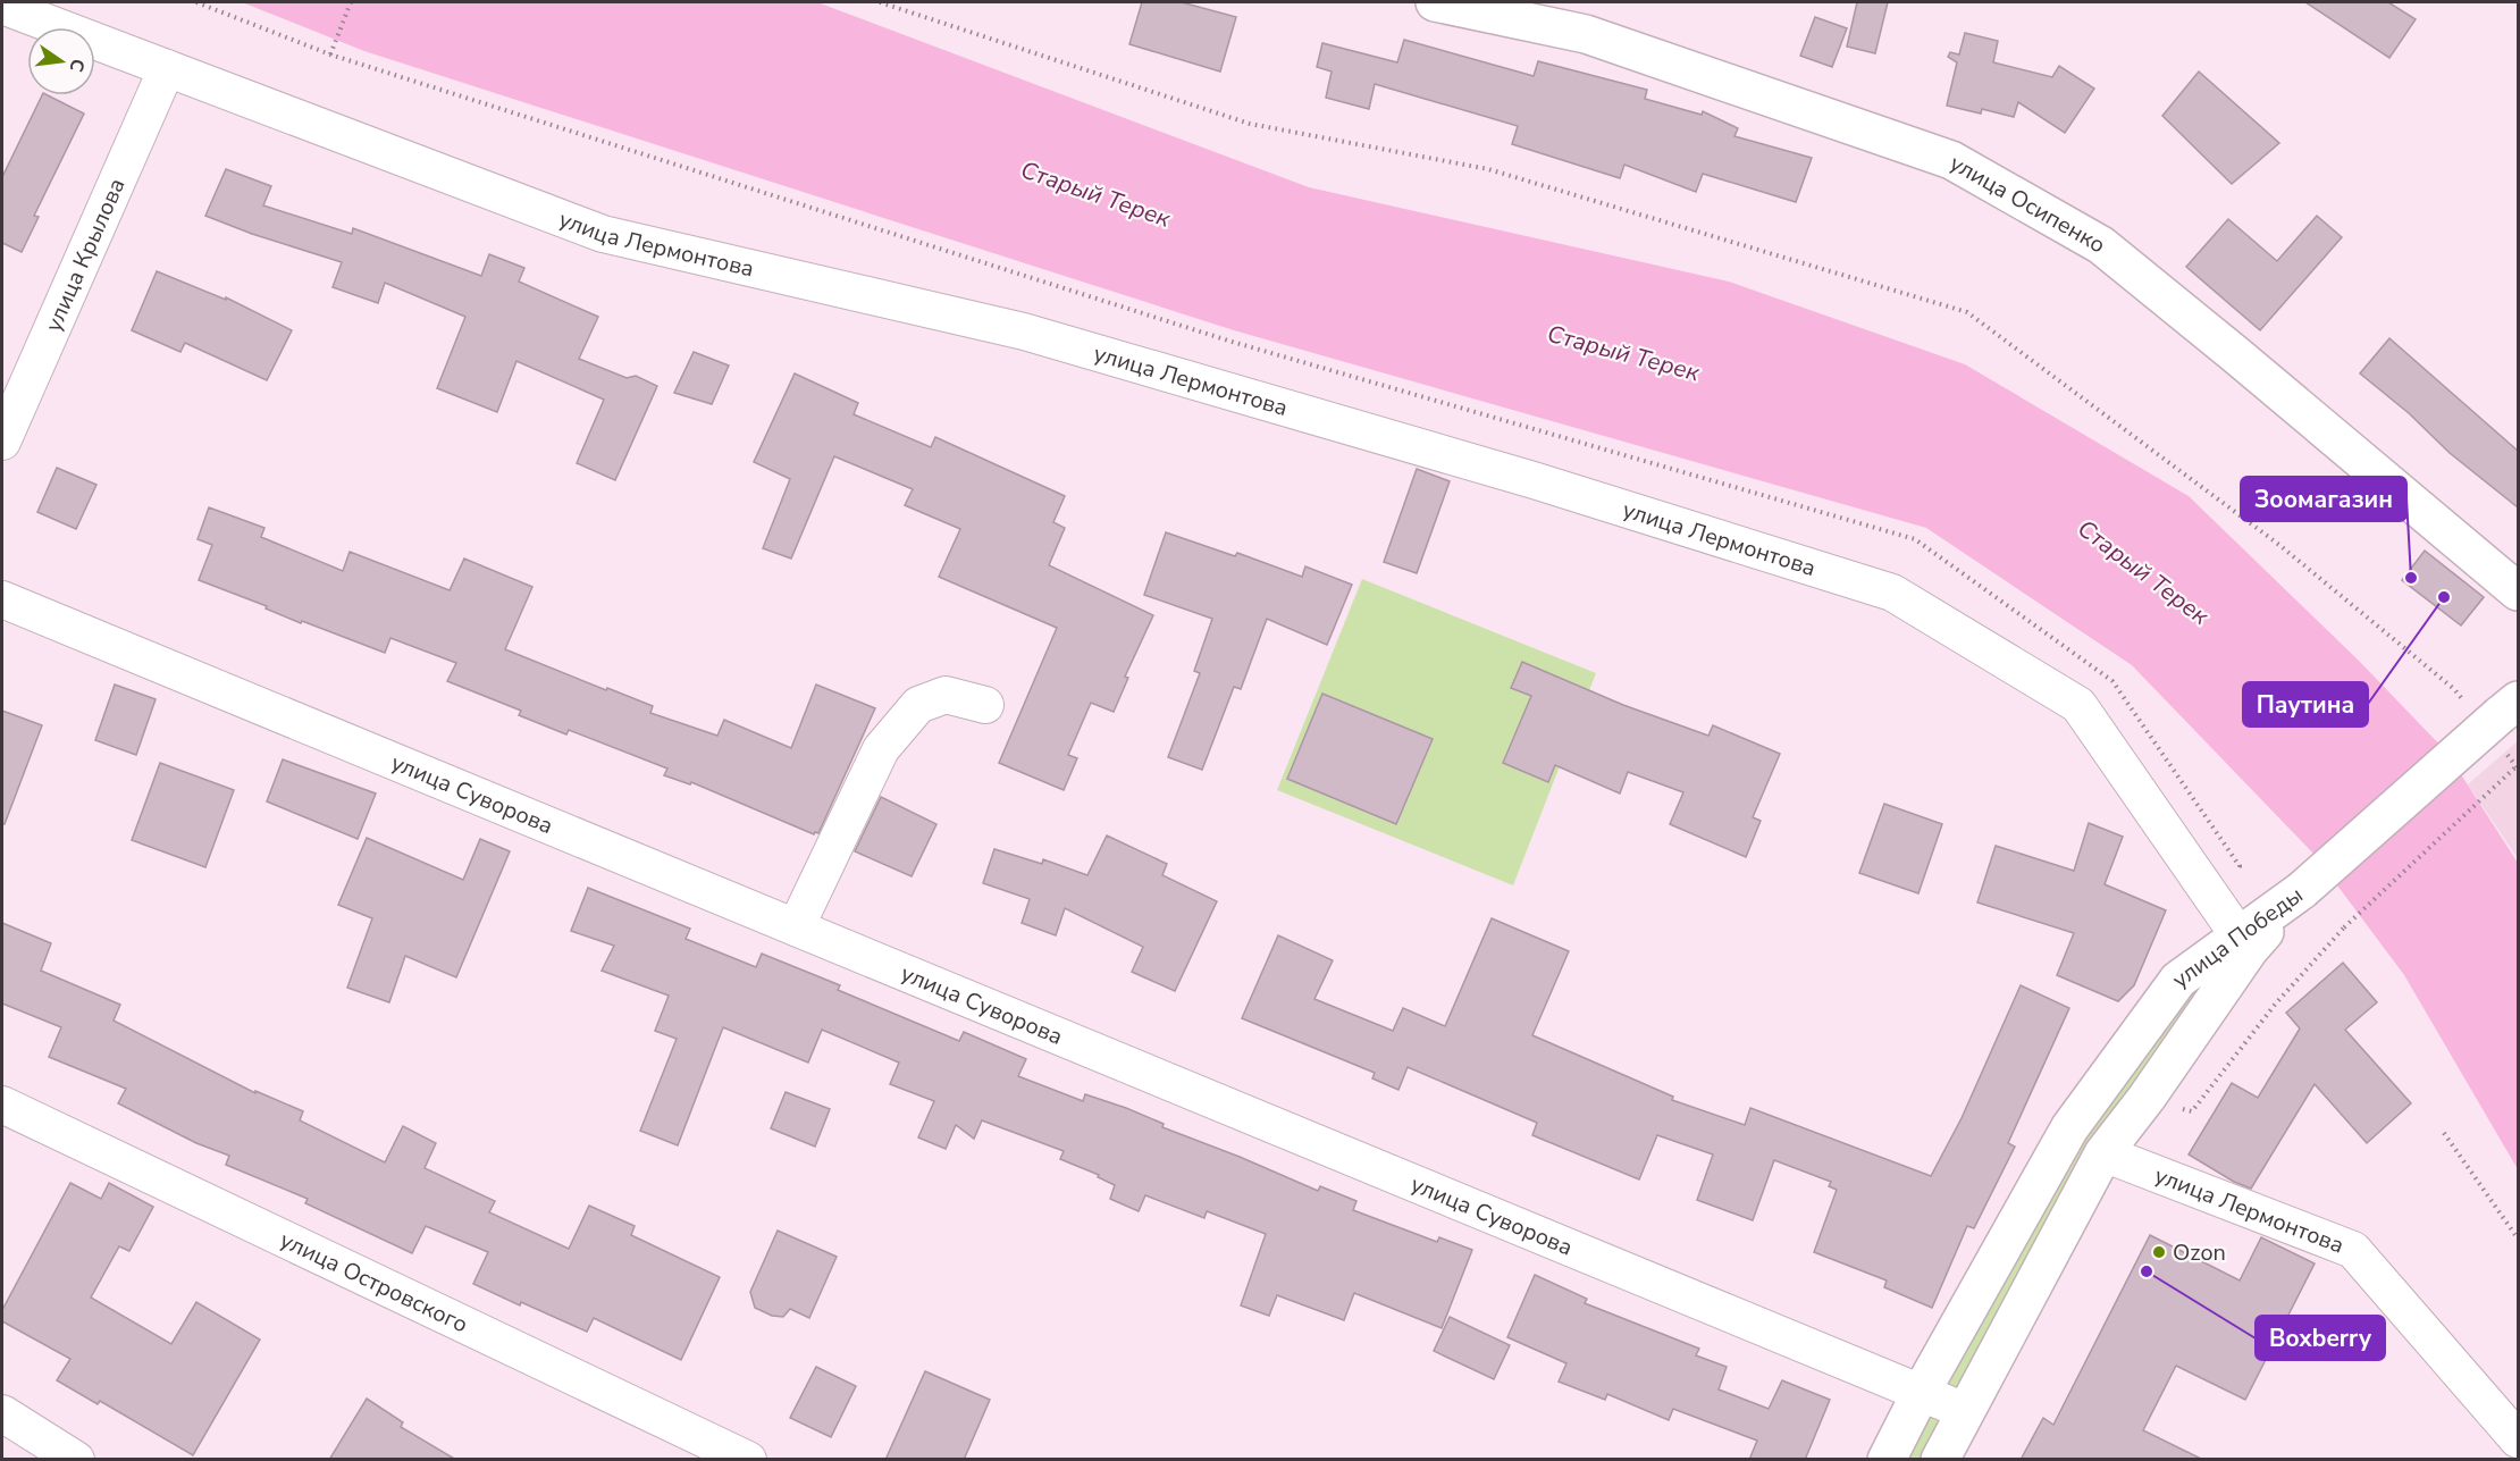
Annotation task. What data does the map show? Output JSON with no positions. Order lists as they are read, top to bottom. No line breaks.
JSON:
{"streets":{"main road":["улица Осипенко","улица Победы"],"street":["улица Лермонтова","улица Крылова","улица Суворова","улица Островского"]},"crossings":[["улица Лермонтова","улица Крылова"],["улица Лермонтова","улица Победы"],["улица Суворова","улица Победы"]],"water":["Старый Терек"],"places":["Зоомагазин","Паутина","Ozon","Boxberry"],"north":"right"}
